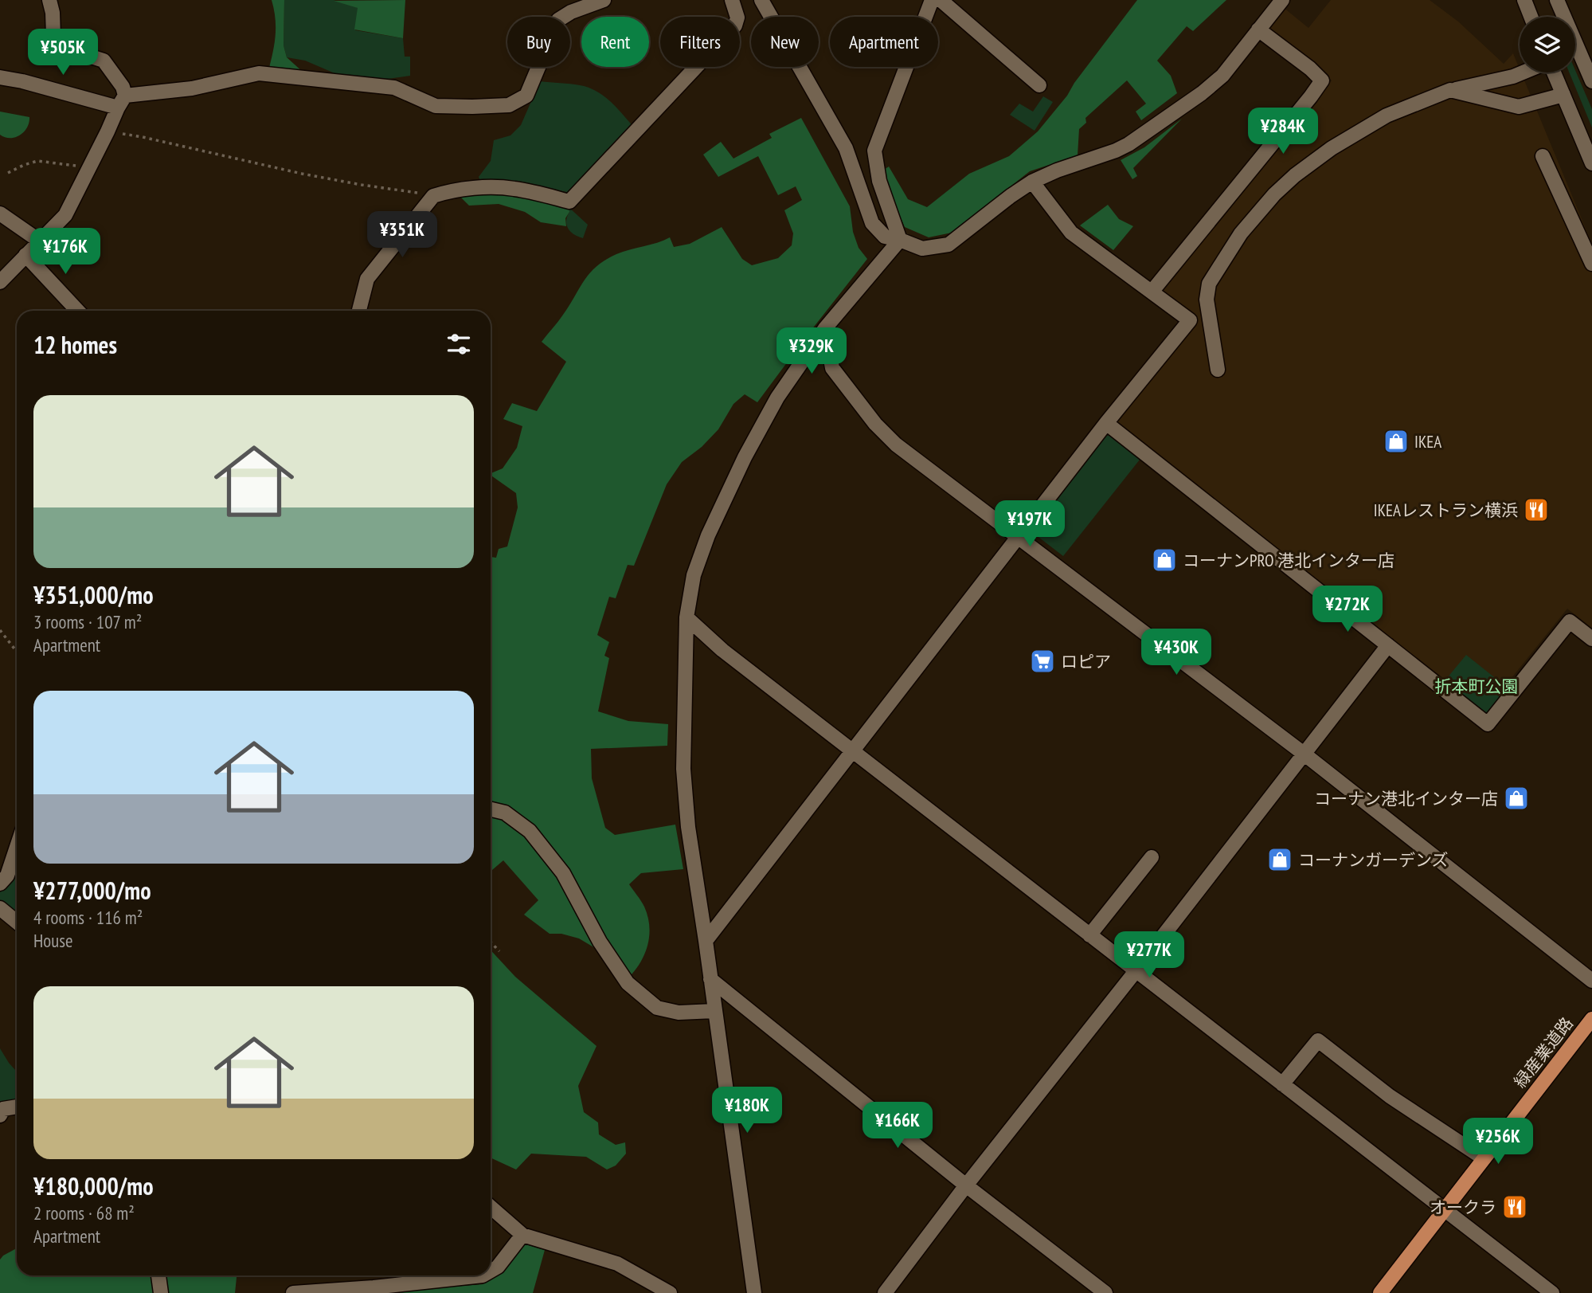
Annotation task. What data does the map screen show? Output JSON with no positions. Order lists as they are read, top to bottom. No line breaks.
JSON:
{"streets":{"main road":["緑産業道路"]},"parks":["折本町公園"],"places":{"shop":["IKEA","コーナンPRO 港北インター店","コーナン港北インター店","コーナンガーデンズ"],"restaurant":["IKEAレストラン横浜","オークラ"],"supermarket":["ロピア"]},"page":{"chip":["Buy","Rent","Filters","New","Apartment"],"price":["¥505K","¥284K","¥351K","¥176K","¥329K","¥197K","¥272K","¥430K","¥277K","¥180K","¥166K","¥256K"],"heading":"12 homes","list":[{"name":"¥351,000/mo","note":"3 rooms · 107 m² · Apartment"},{"name":"¥277,000/mo","note":"4 rooms · 116 m² · House"},{"name":"¥180,000/mo","note":"2 rooms · 68 m² · Apartment"}]}}
